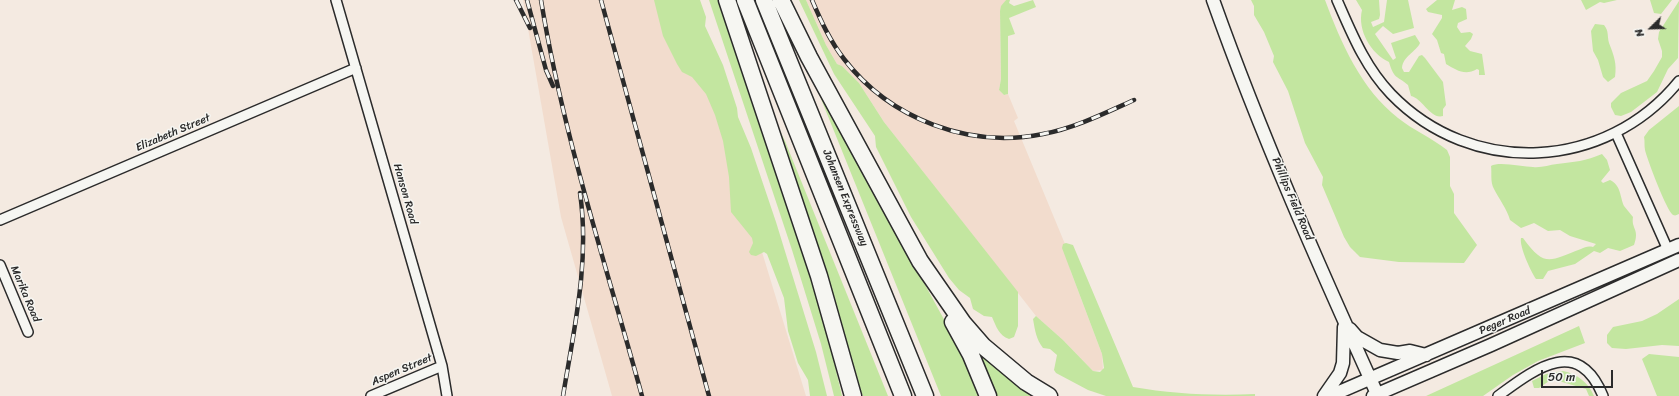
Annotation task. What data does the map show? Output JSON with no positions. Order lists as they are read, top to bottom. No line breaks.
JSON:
{"streets":{"highway":["Johansen Expressway"],"main road":["Phillips Field Road","Peger Road"],"street":["Elizabeth Street","Hanson Road","Marika Road","Aspen Street"]},"crossings":[["Elizabeth Street","Hanson Road"],["Hanson Road","Aspen Street"],["Phillips Field Road","Peger Road"]],"scale_bar":"50 m","north":"bottom left"}
